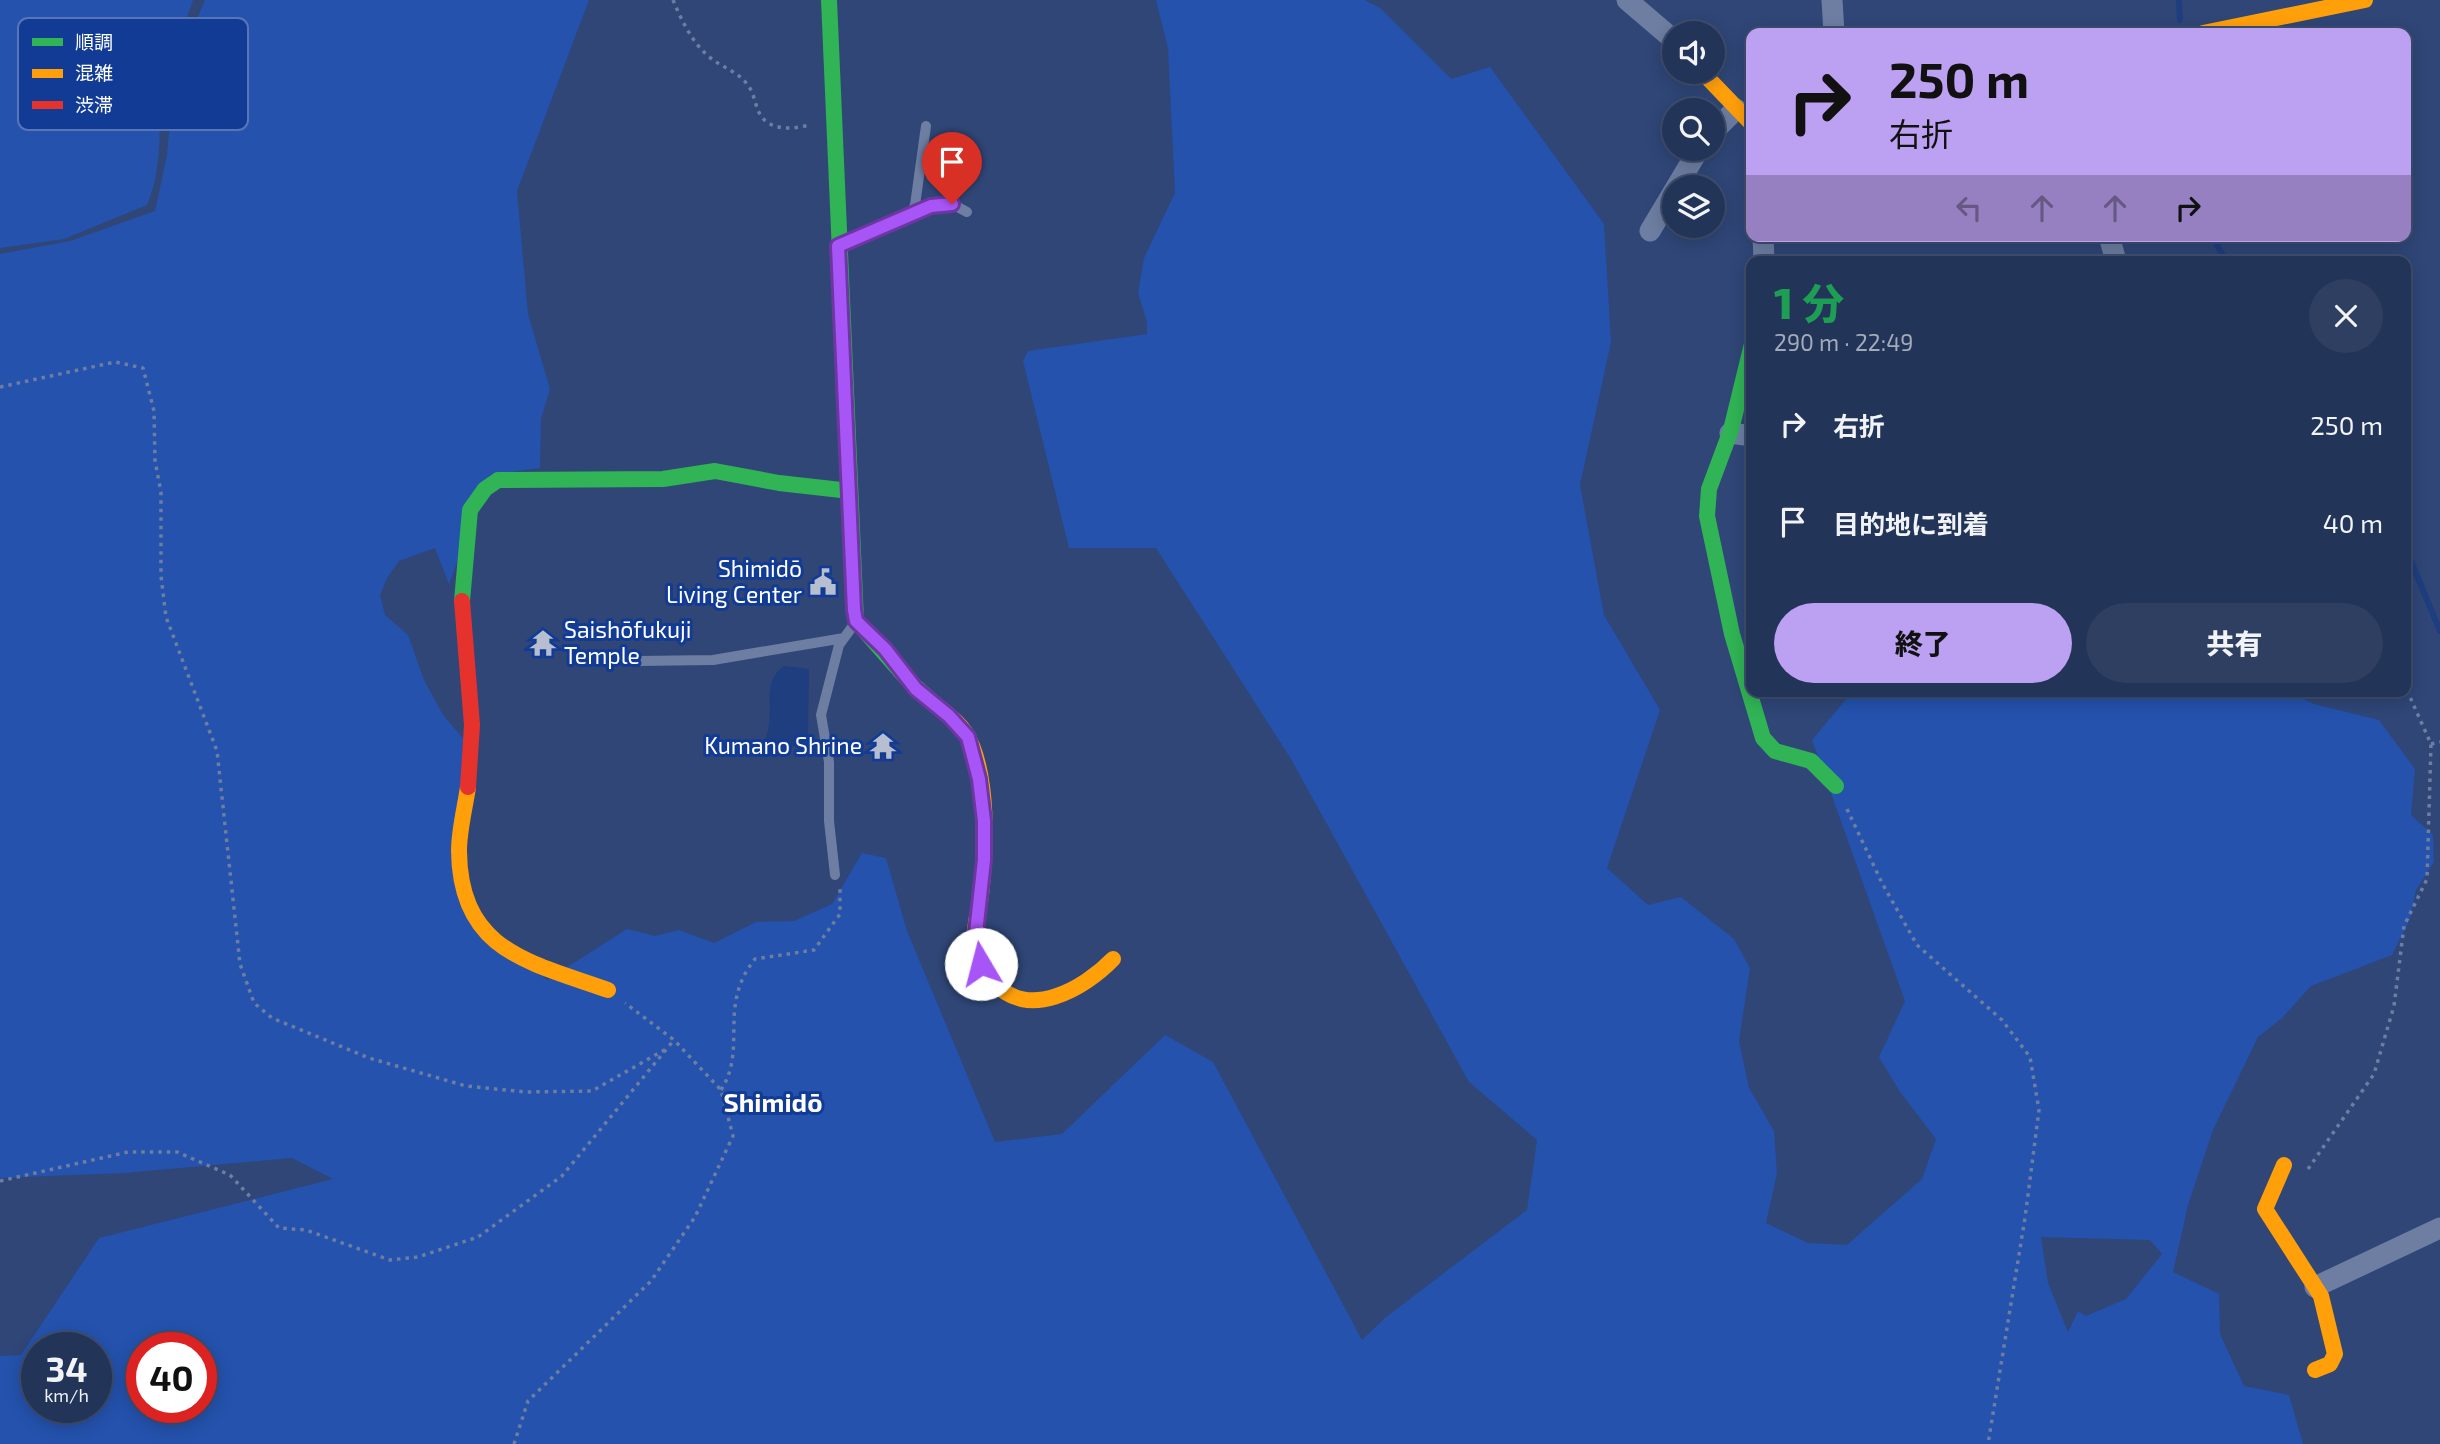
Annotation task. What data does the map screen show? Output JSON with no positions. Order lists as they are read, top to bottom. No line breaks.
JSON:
{"districts":["Shimidō"],"places":{"public building":["Shimidō Living Center"],"temple":["Saishōfukuji Temple","Kumano Shrine"]},"legend":["順調","混雑","渋滞"],"page":{"turn":["250 m","右折"],"heading":["1 分","290 m · 22:49"],"list":[{"name":"右折","value":"250 m"},{"name":"目的地に到着","value":"40 m"}],"buttons":["終了","共有"],"speed":"34 km/h","limit":"40"}}
